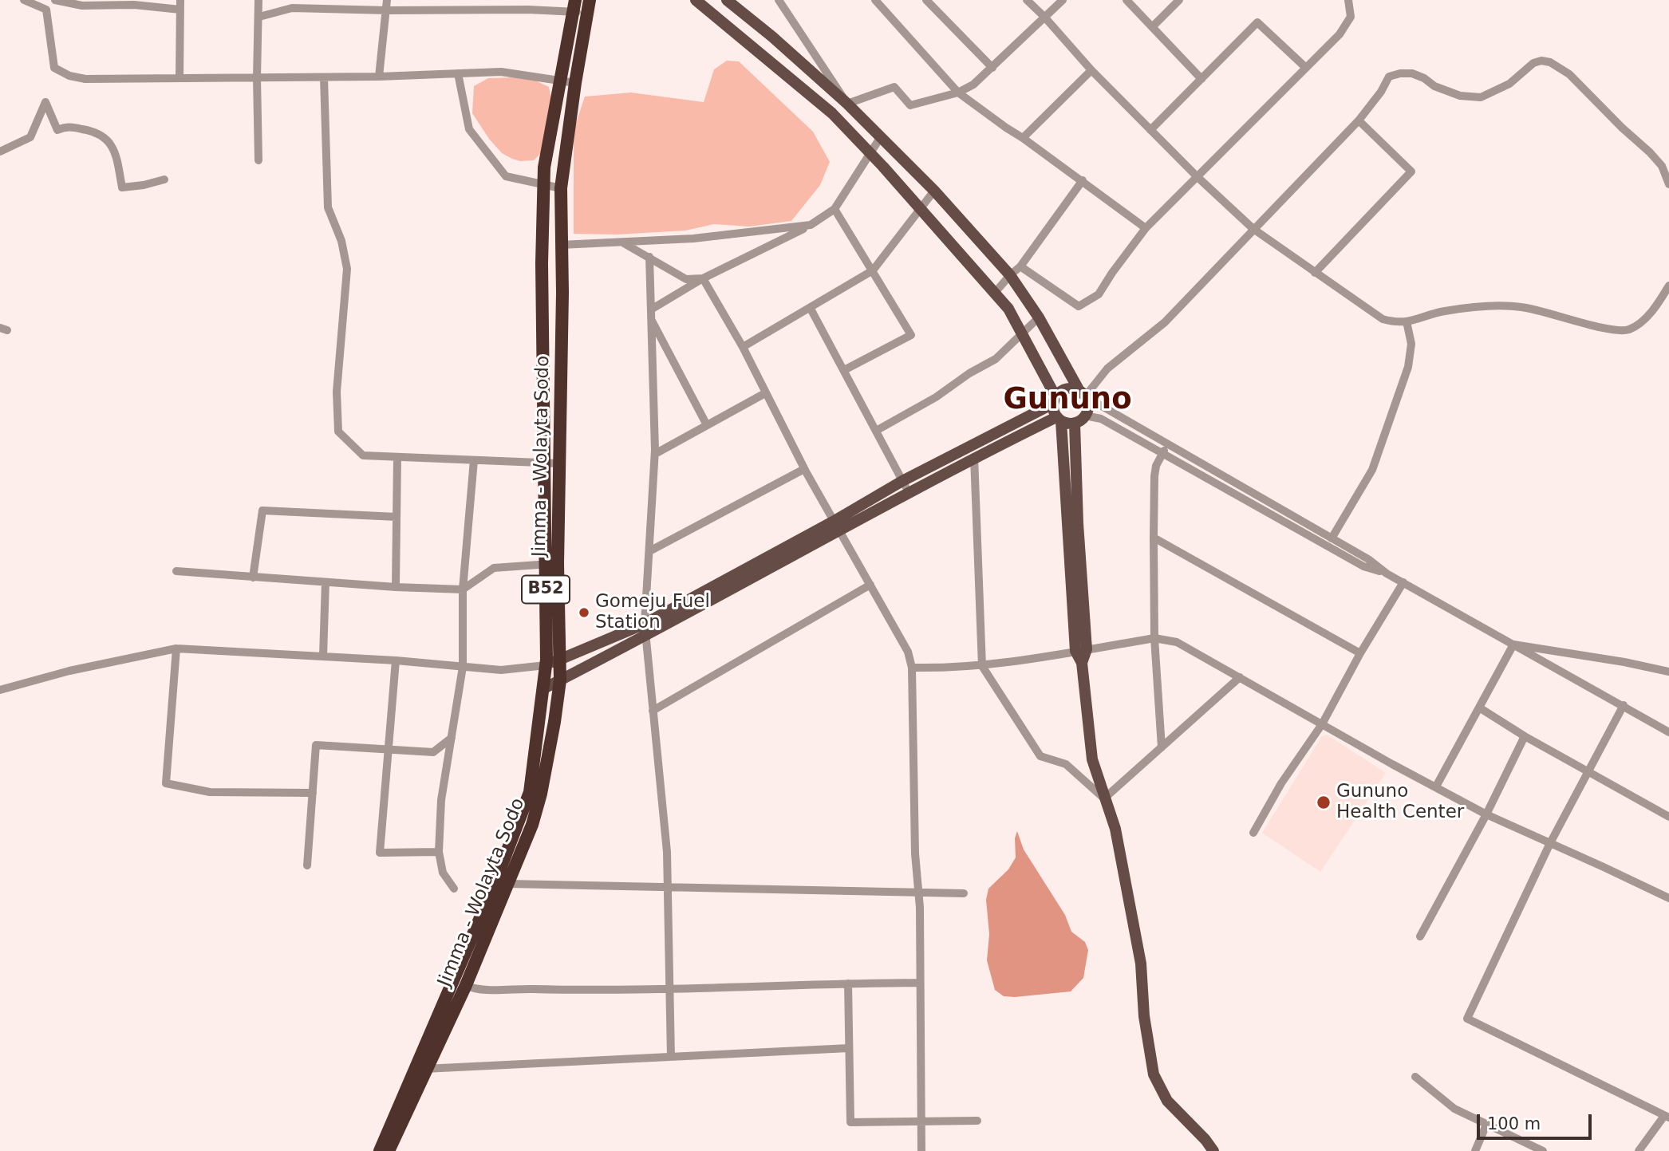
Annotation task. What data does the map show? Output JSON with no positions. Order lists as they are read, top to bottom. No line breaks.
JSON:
{"streets":{"highway":["Jimma - Wolayta Sodo","B52"]},"districts":["Gununo"],"places":["Gomeju Fuel Station","Gununo Health Center"],"scale_bar":"100 m"}
